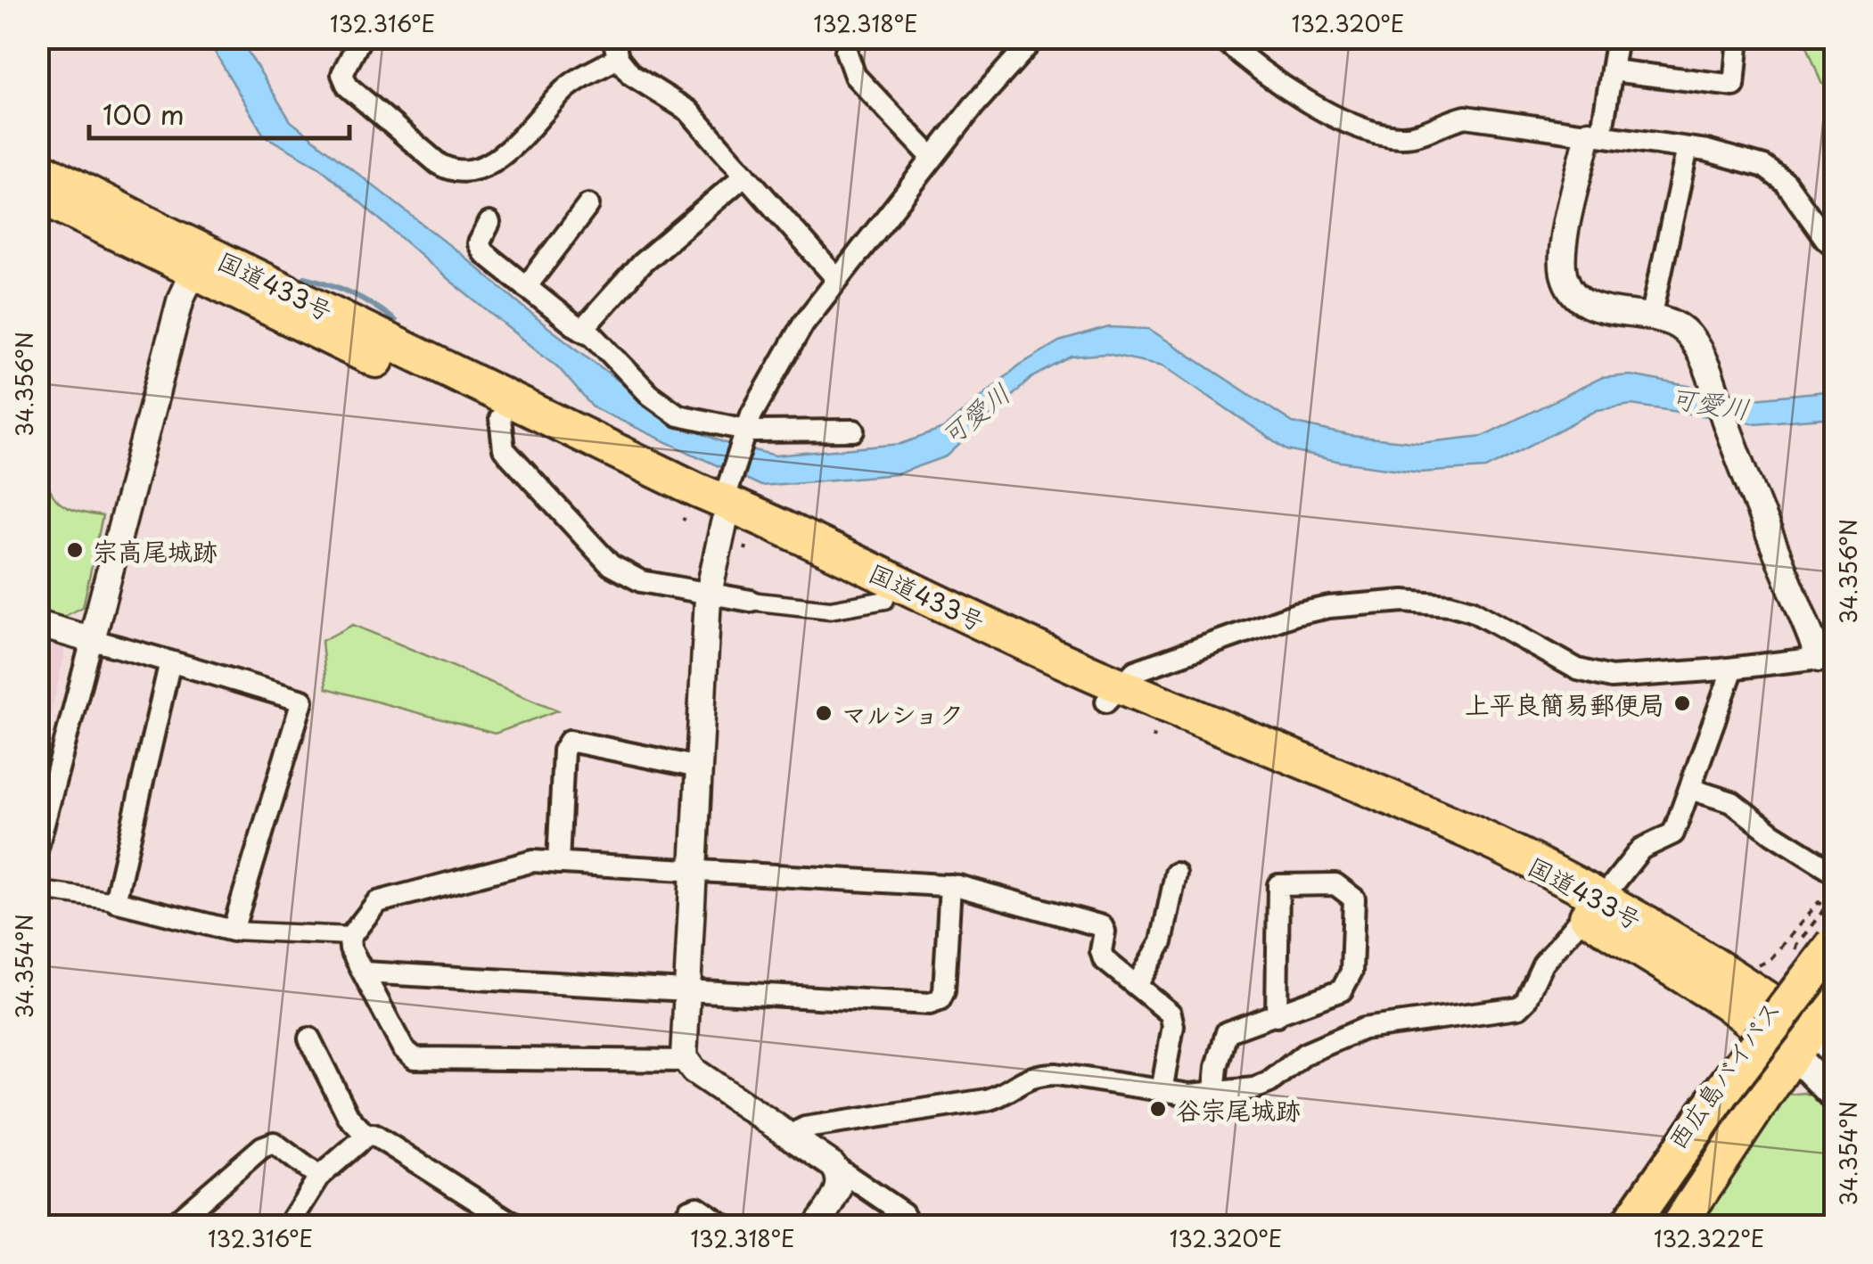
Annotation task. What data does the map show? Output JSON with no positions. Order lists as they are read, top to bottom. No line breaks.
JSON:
{"streets":{"highway":["国道433号","西広島バイパス"]},"crossings":[["国道433号","西広島バイパス"]],"water":["可愛川"],"places":["宗高尾城跡","上平良簡易郵便局","マルショク","谷宗尾城跡"],"scale_bar":"100 m","coordinates":["132.316°E","132.318°E","132.320°E","34.356°N","34.354°N","132.322°E"]}
